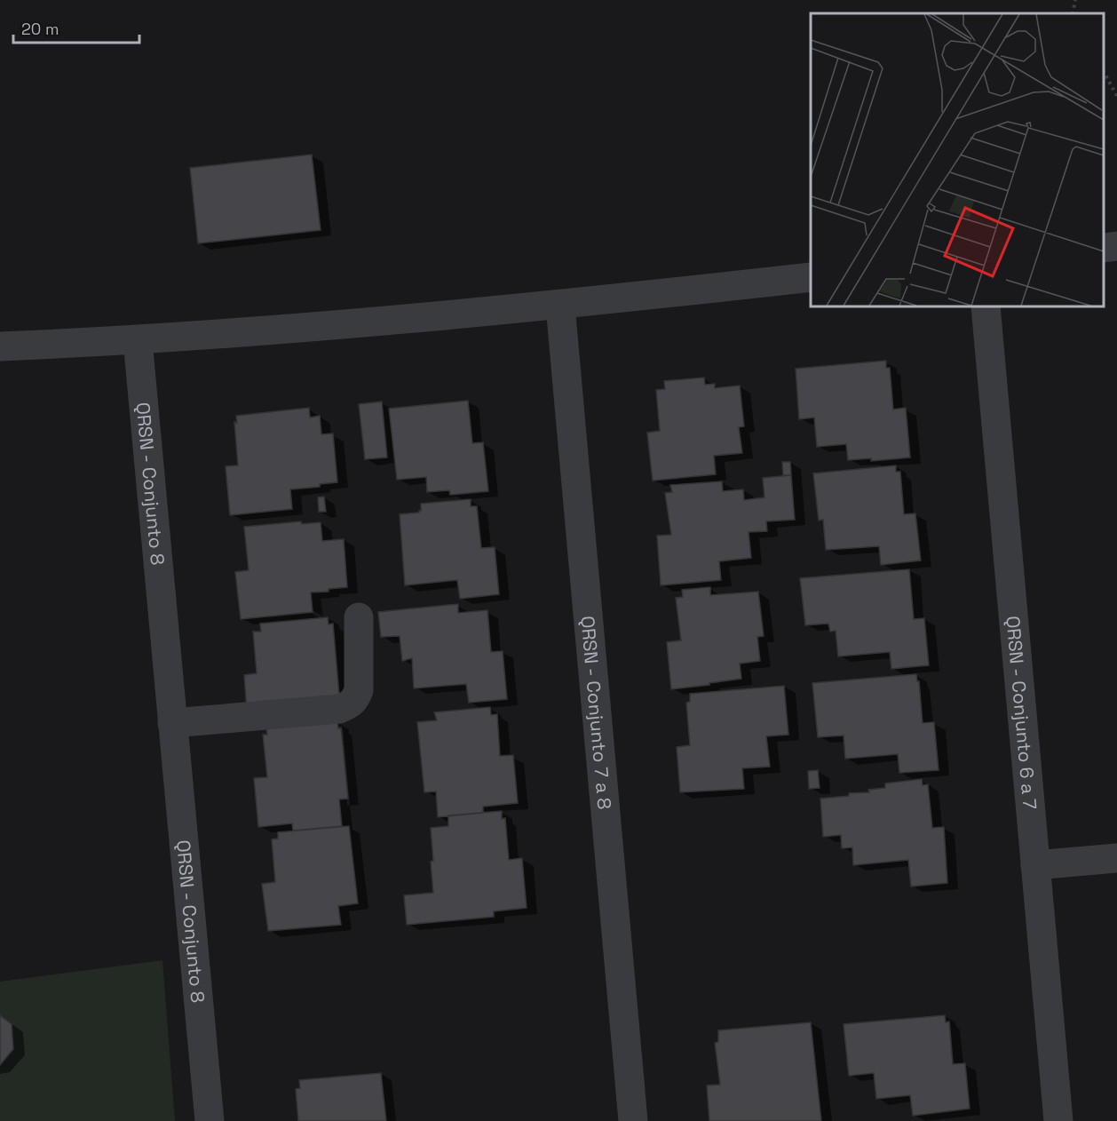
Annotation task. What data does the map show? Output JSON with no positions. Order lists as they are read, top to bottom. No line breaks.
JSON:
{"streets":{"street":["QRSN - Conjunto 8","QRSN - Conjunto 7 a 8","QRSN - Conjunto 6 a 7"]},"scale_bar":"20 m"}
